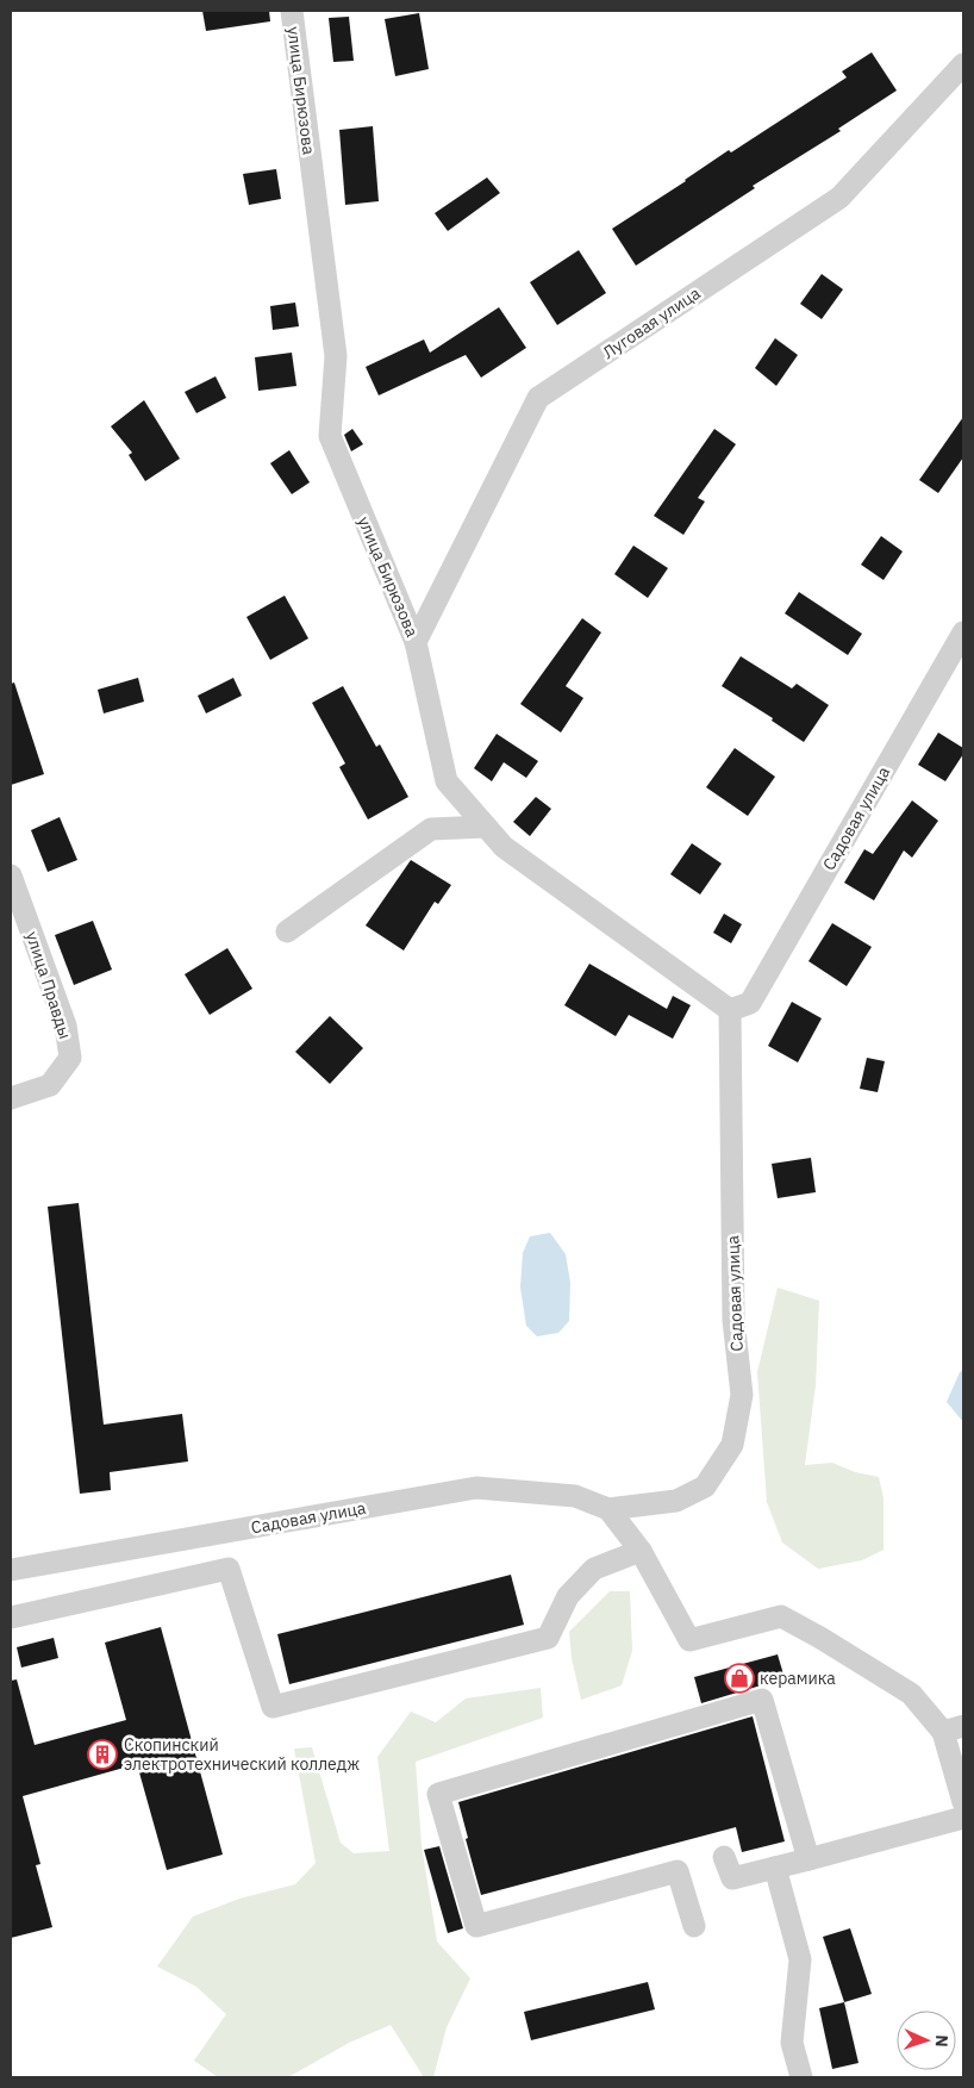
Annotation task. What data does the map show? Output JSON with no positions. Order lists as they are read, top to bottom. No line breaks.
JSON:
{"streets":{"street":["улица Бирюзова","Луговая улица","Садовая улица","улица Правды"]},"crossings":[["улица Бирюзова","Луговая улица"],["улица Бирюзова","Садовая улица"]],"places":{"shop":["керамика"],"building":["Скопинский электротехнический колледж"]},"north":"right"}
